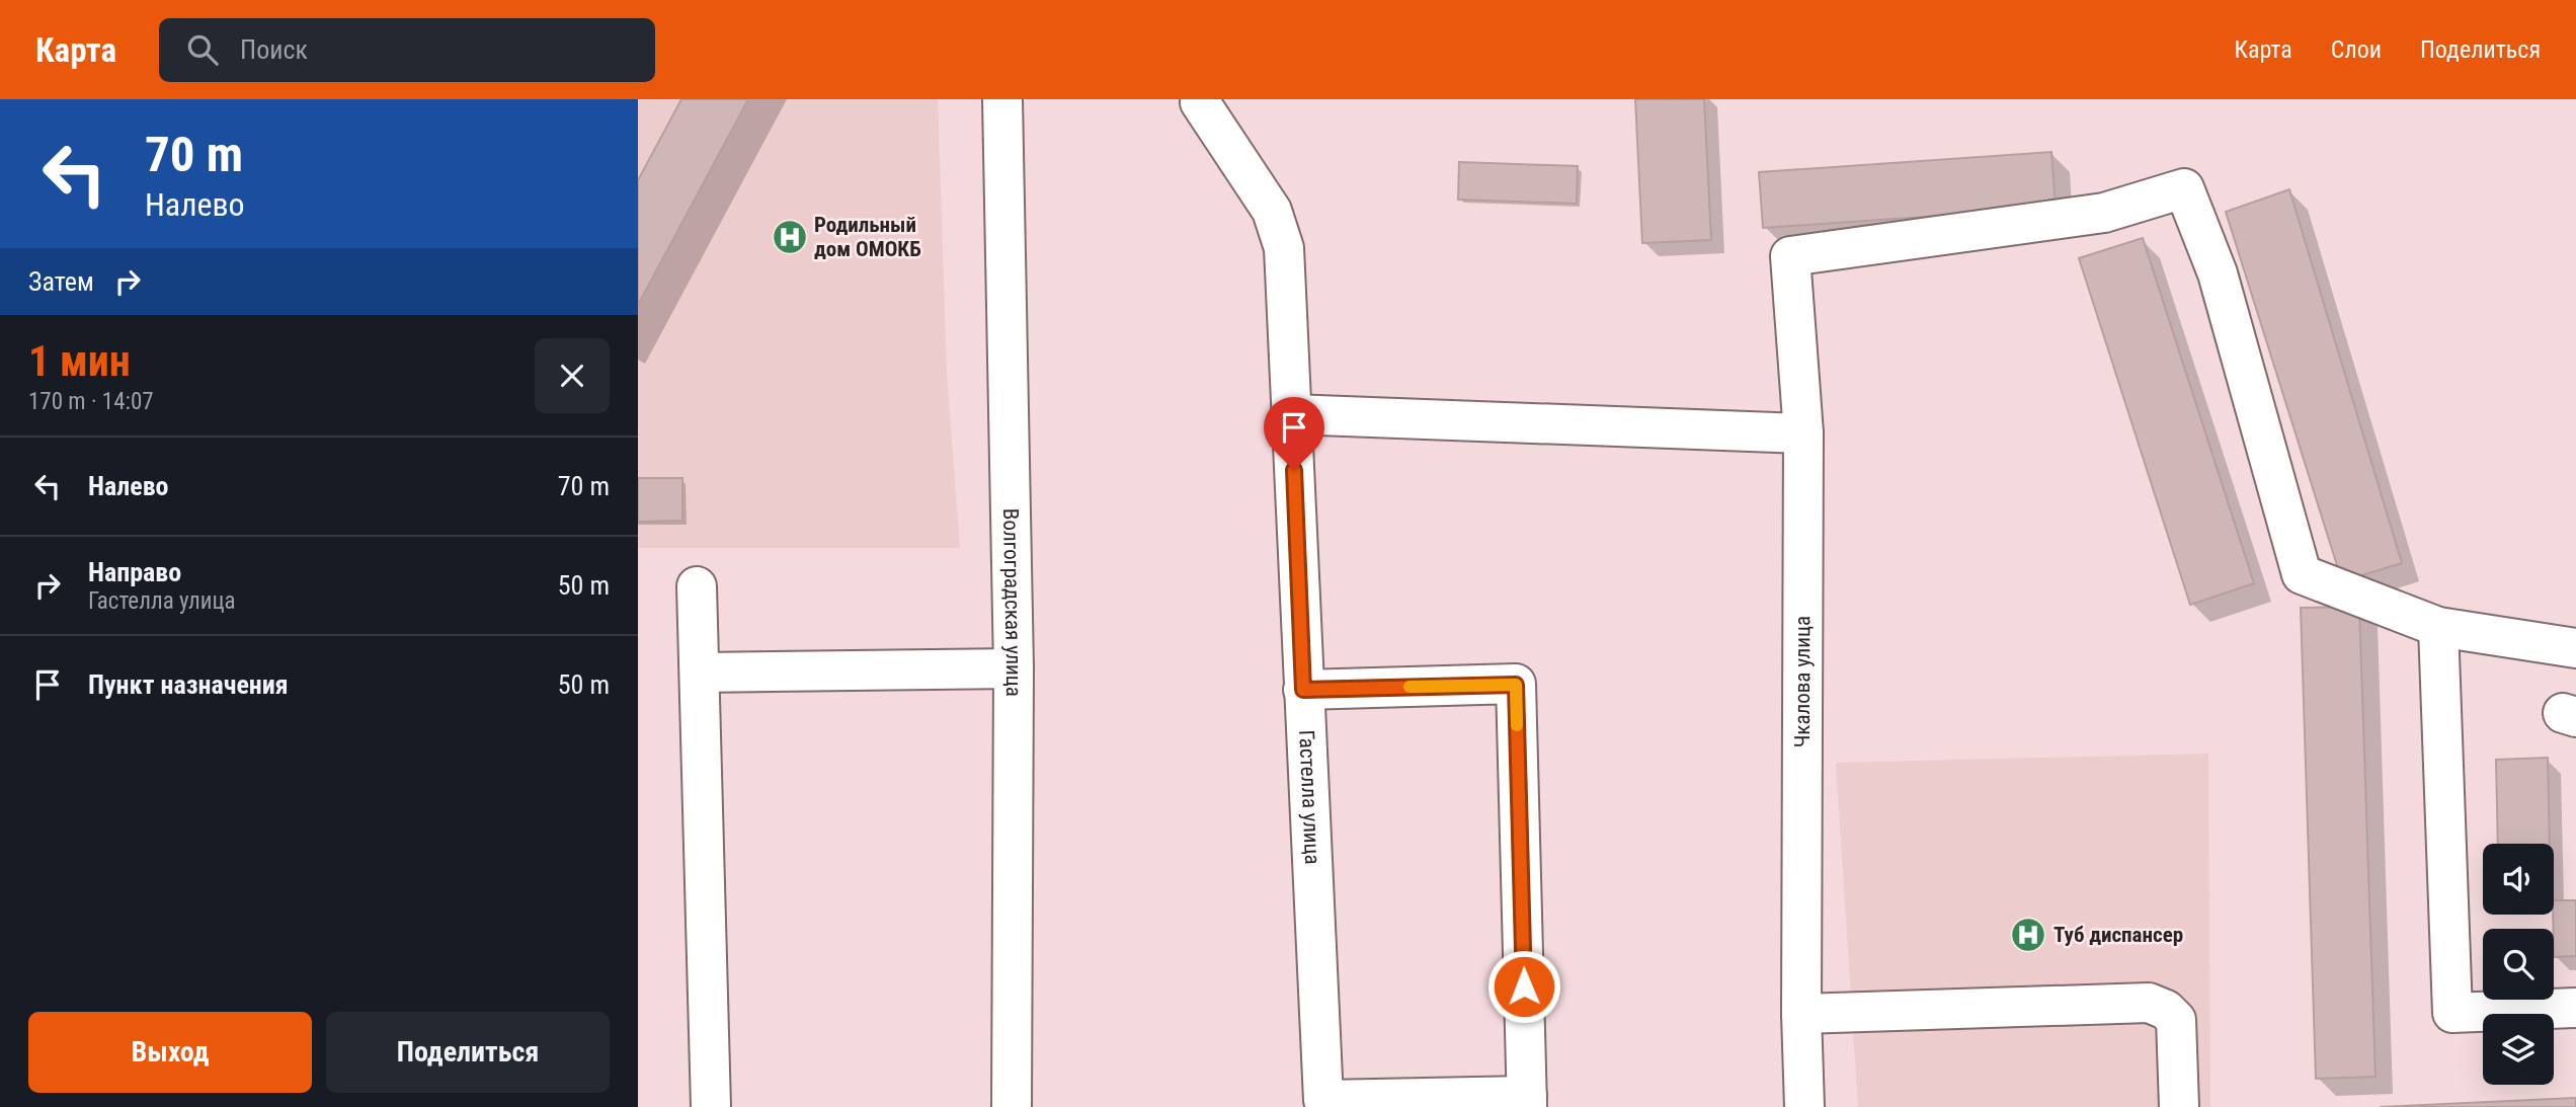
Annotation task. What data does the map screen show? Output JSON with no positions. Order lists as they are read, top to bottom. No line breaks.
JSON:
{"streets":{"street":["Волгоградская улица","Чкалова улица","Гастелла улица"]},"places":{"hospital":["Родильный дом ОМОКБ","Туб диспансер"]},"page":{"header":"Карта","search":"Поиск","nav":["Карта","Слои","Поделиться"],"turn":["70 m","Налево"],"then":"Затем","heading":["1 мин","170 m · 14:07"],"list":[{"name":"Налево","value":"70 m"},{"name":"Направо","note":"Гастелла улица","value":"50 m"},{"name":"Пункт назначения","value":"50 m"}],"buttons":["Выход","Поделиться"]}}
